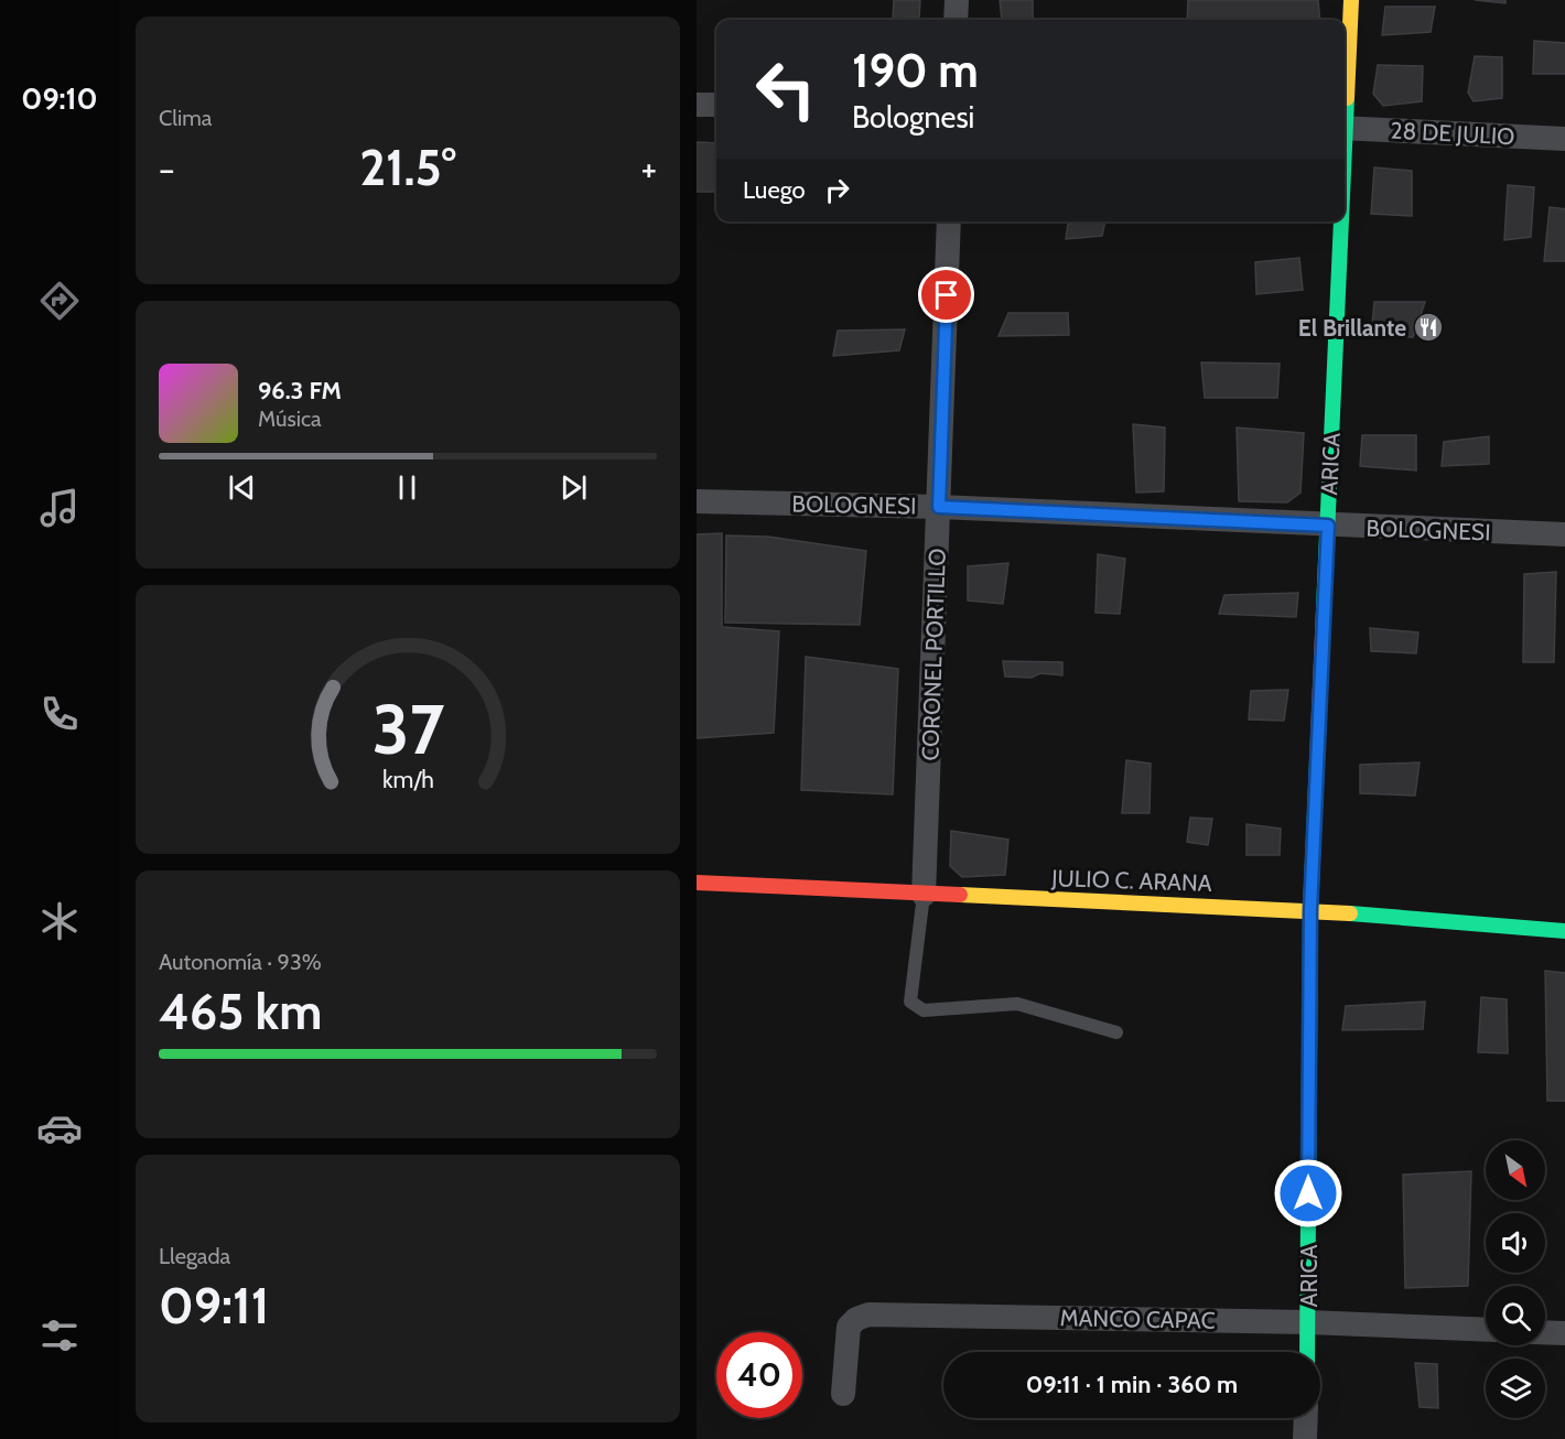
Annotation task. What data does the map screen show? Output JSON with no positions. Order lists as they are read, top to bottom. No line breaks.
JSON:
{"streets":{"street":["28 DE JULIO","ARICA","BOLOGNESI","CORONEL PORTILLO","JULIO C. ARANA","MANCO CAPAC"]},"crossings":[["ARICA","BOLOGNESI"],["ARICA","JULIO C. ARANA"],["ARICA","MANCO CAPAC"],["BOLOGNESI","CORONEL PORTILLO"],["CORONEL PORTILLO","JULIO C. ARANA"]],"places":{"restaurant":["El Brillante"]},"north":"bottom right","page":{"tabs":"09:10","tile":["Clima",["Autonomía · 93%","465 km"],["Llegada","09:11"]],"turn":["190 m","Bolognesi"],"heat":["−","21.5°","+"],"then":"Luego","song":["96.3 FM","Música"],"limit":"40","trip":"09:11 · 1 min · 360 m","gauge":["37","km/h"]}}
